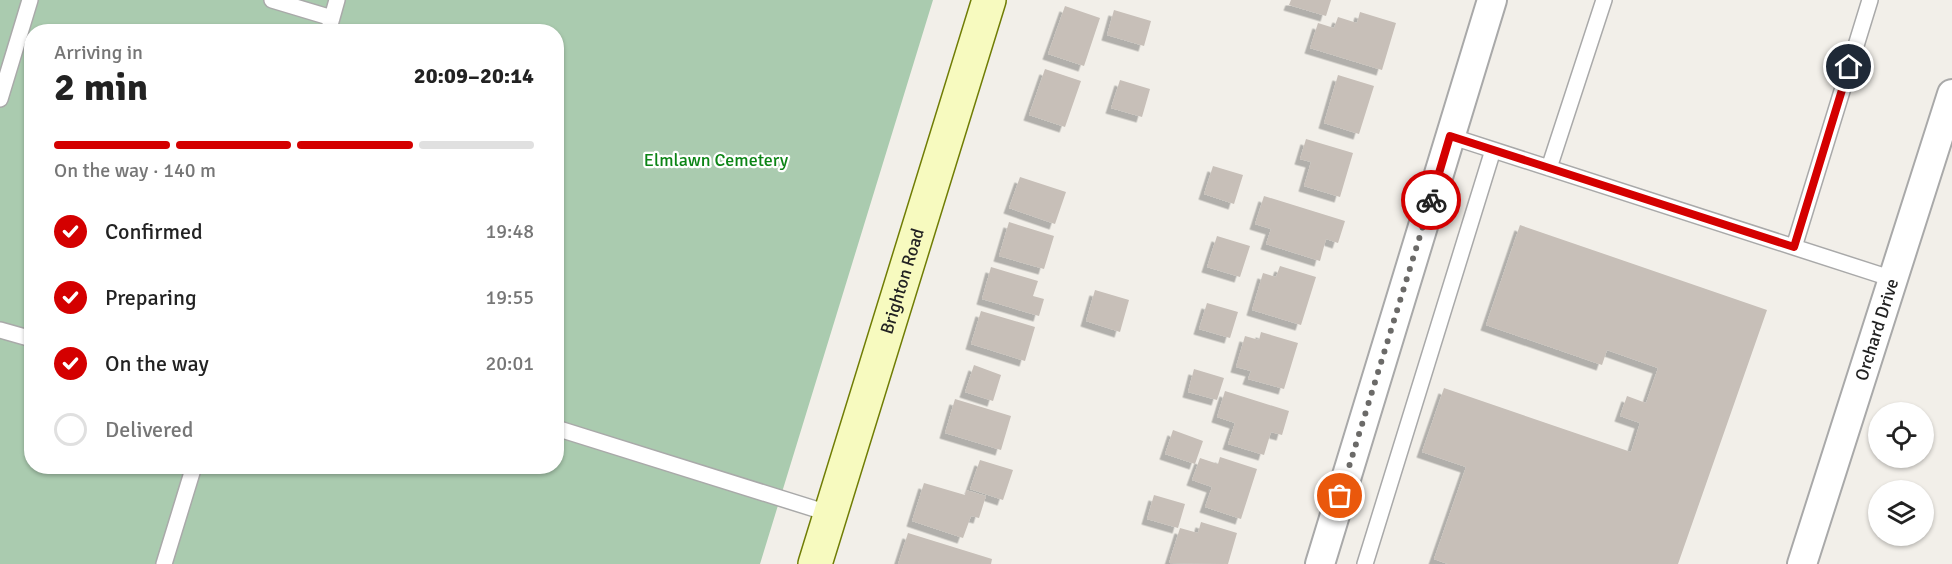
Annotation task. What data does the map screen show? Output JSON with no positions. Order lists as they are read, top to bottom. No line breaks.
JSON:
{"streets":{"street":["Brighton Road","Orchard Drive"]},"parks":["Elmlawn Cemetery"],"page":{"heading":["2 min","Arriving in","20:09–20:14"],"bar":"On the way · 140 m","list":[["Confirmed","19:48"],["Preparing","19:55"],["On the way","20:01"],"Delivered"]}}
